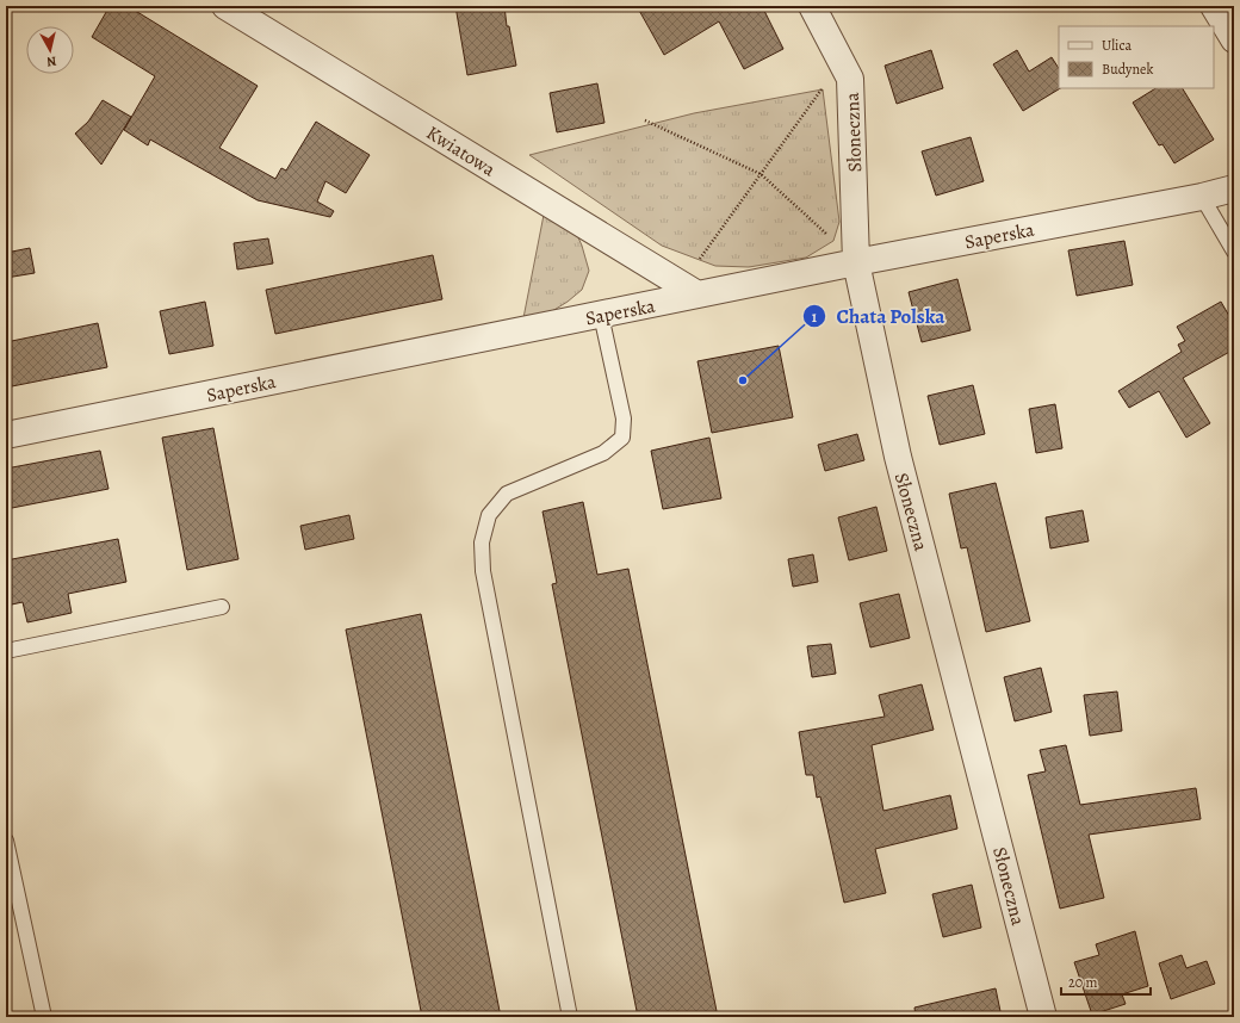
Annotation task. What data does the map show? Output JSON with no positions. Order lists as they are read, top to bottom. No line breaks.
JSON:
{"streets":{"street":["Słoneczna","Kwiatowa","Saperska"]},"crossings":[["Słoneczna","Saperska"],["Kwiatowa","Saperska"]],"places":["Chata Polska"],"legend":["Ulica","Budynek"],"scale_bar":"20 m","north":"bottom"}
